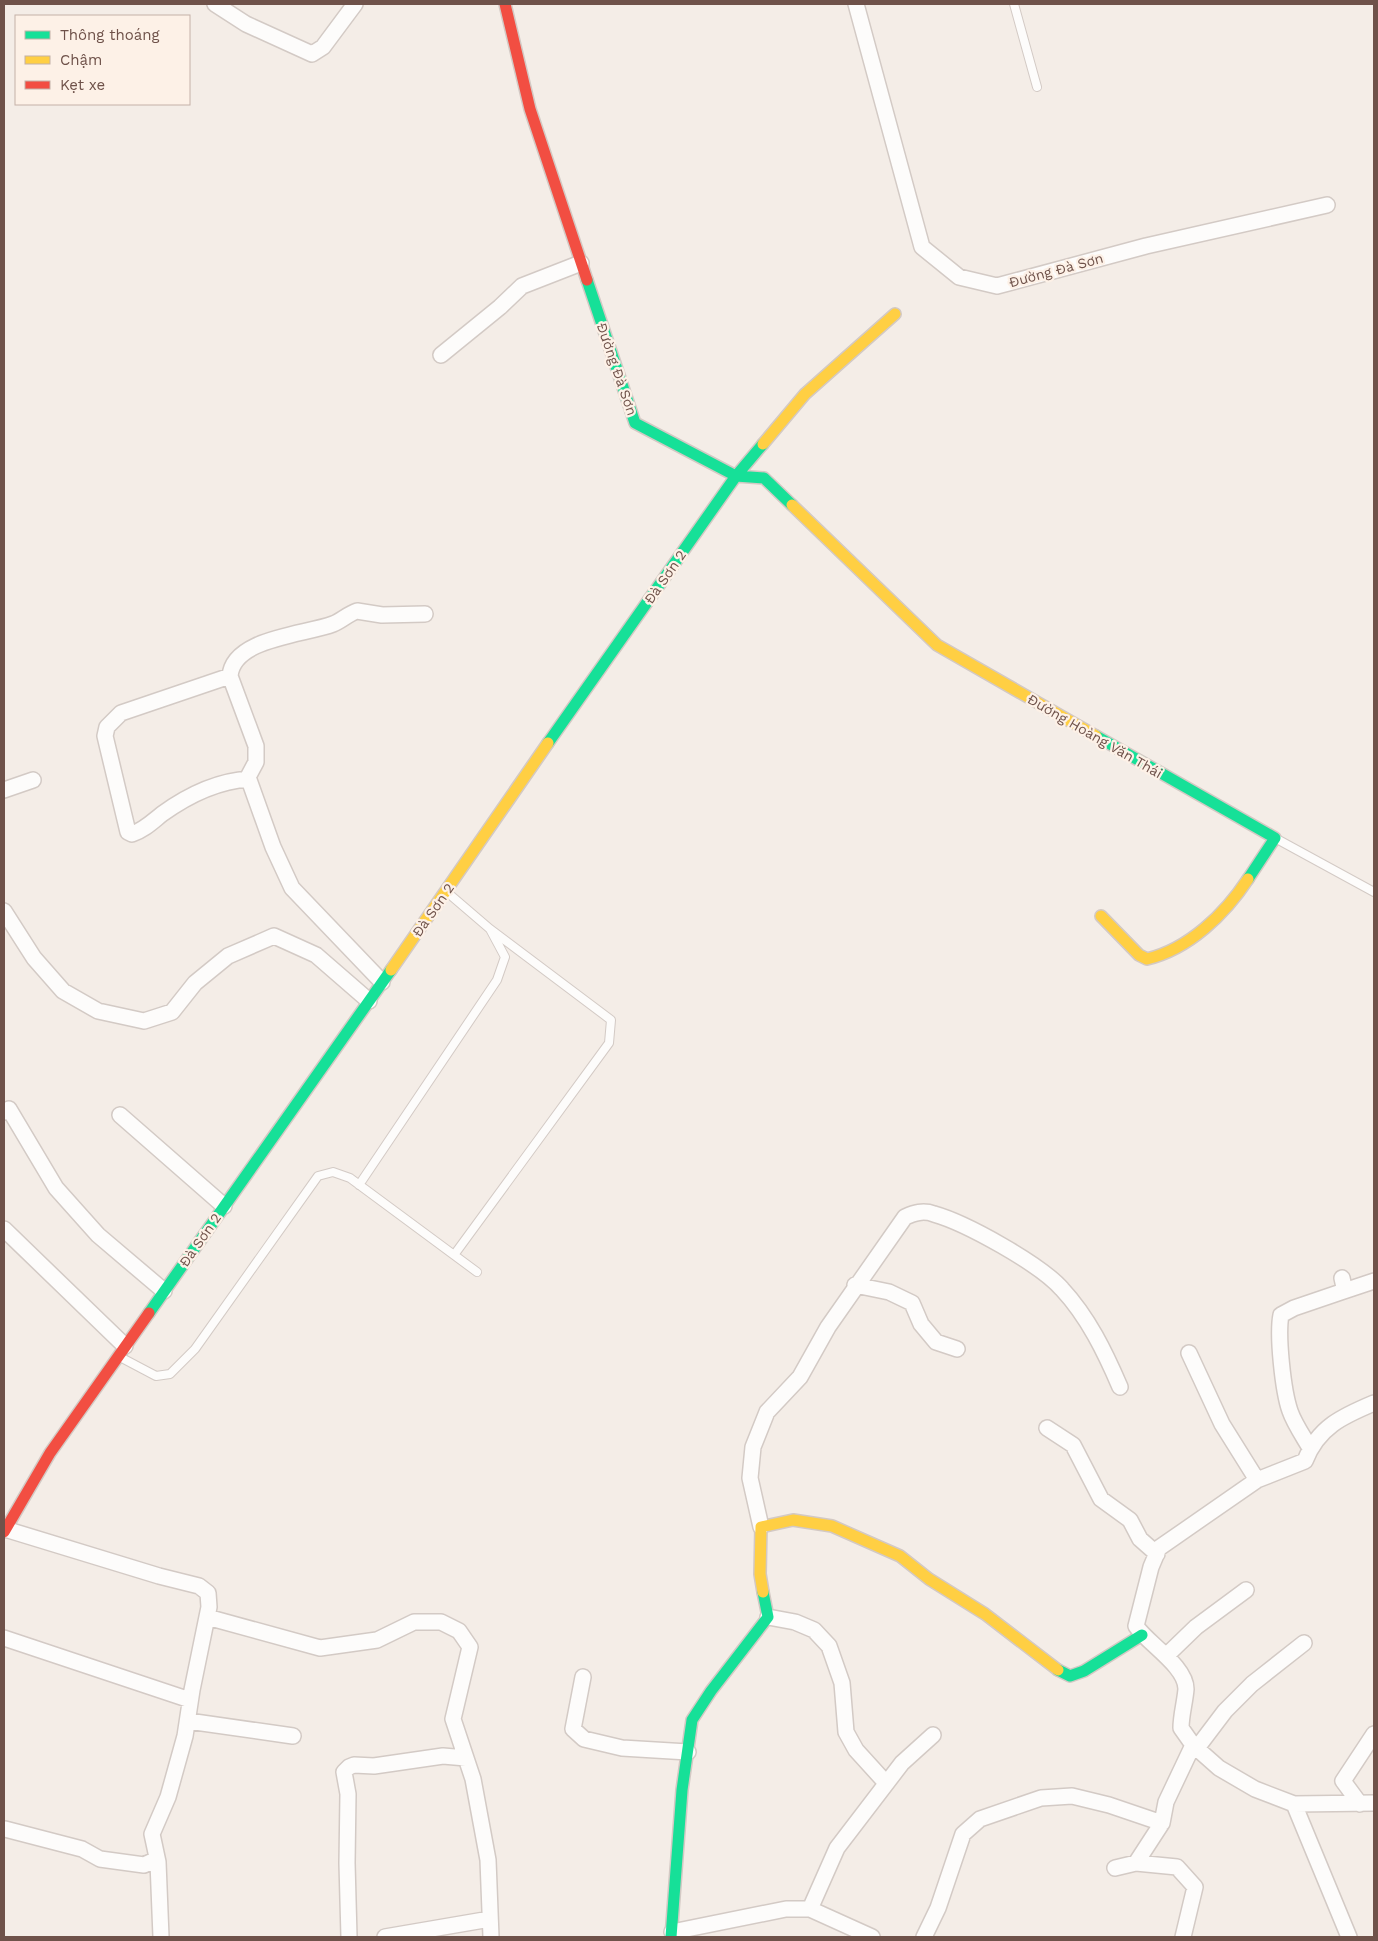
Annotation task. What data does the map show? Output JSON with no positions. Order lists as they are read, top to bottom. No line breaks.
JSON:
{"streets":{"street":["Đường Đà Sơn","Đà Sơn 2","Đường Hoàng Văn Thái"]},"crossings":[["Đường Đà Sơn","Đà Sơn 2"],["Đường Đà Sơn","Đường Hoàng Văn Thái"],["Đà Sơn 2","Đường Hoàng Văn Thái"]],"legend":["Thông thoáng","Chậm","Kẹt xe"]}
